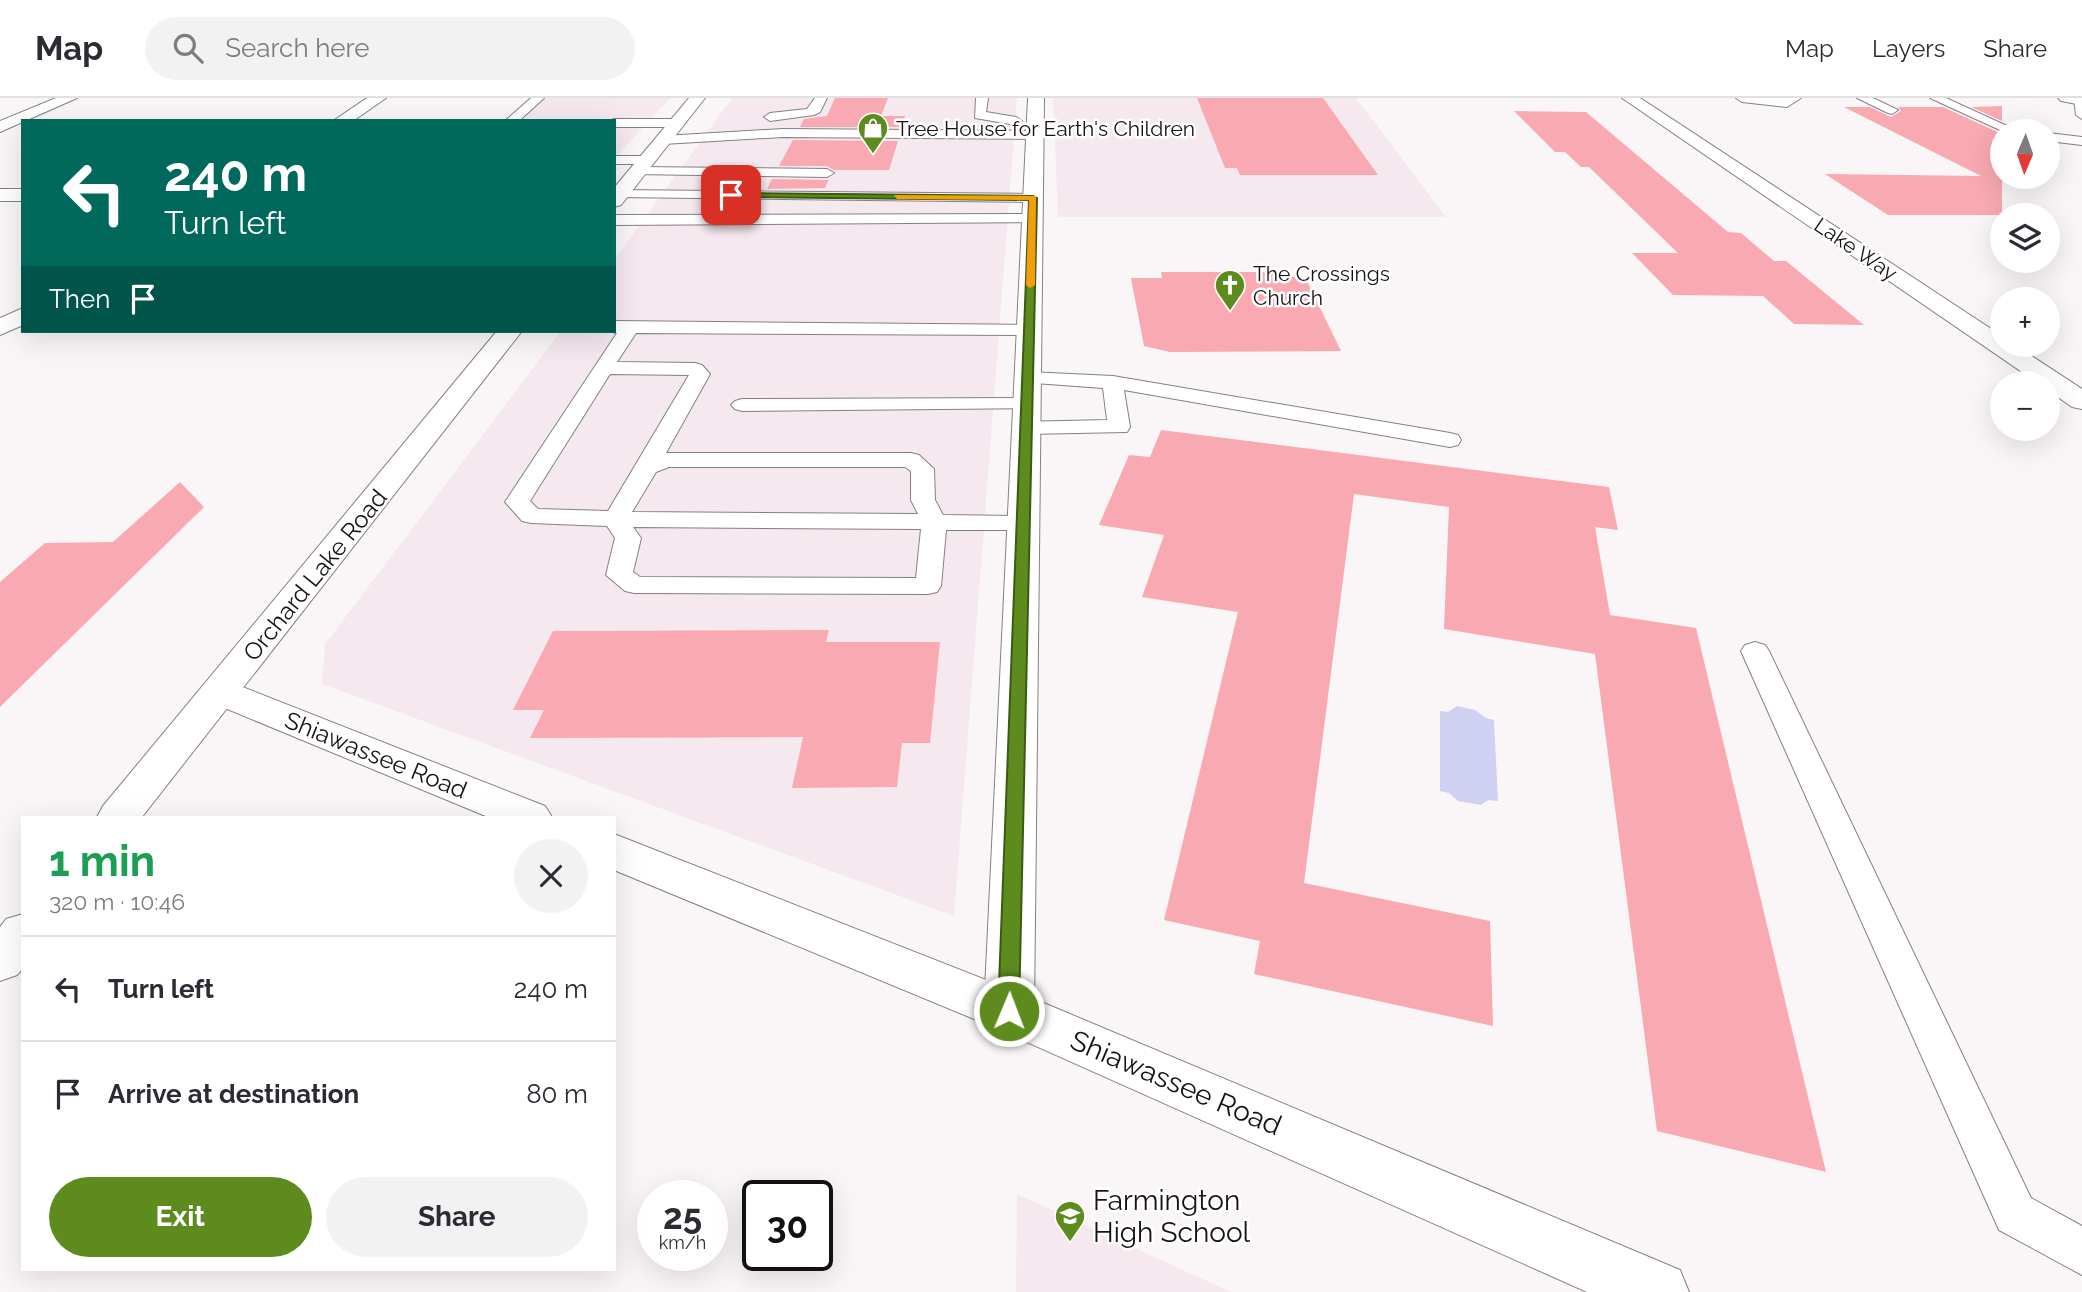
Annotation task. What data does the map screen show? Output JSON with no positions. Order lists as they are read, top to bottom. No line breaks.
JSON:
{"streets":{"street":["Lake Way","Orchard Lake Road","Shiawassee Road"]},"crossings":[["Orchard Lake Road","Shiawassee Road"]],"places":{"shop":["Tree House for Earth's Children"],"church":["The Crossings Church"],"school or university":["Farmington High School"]},"north":"bottom","page":{"header":"Map","search":"Search here","nav":["Map","Layers","Share"],"map_buttons":["+","−"],"turn":["240 m","Turn left"],"then":"Then","heading":["1 min","320 m · 10:46"],"list":[{"name":"Turn left","value":"240 m"},{"name":"Arrive at destination","value":"80 m"}],"buttons":["Exit","Share"],"speed":"25 km/h","limit":"30"}}
